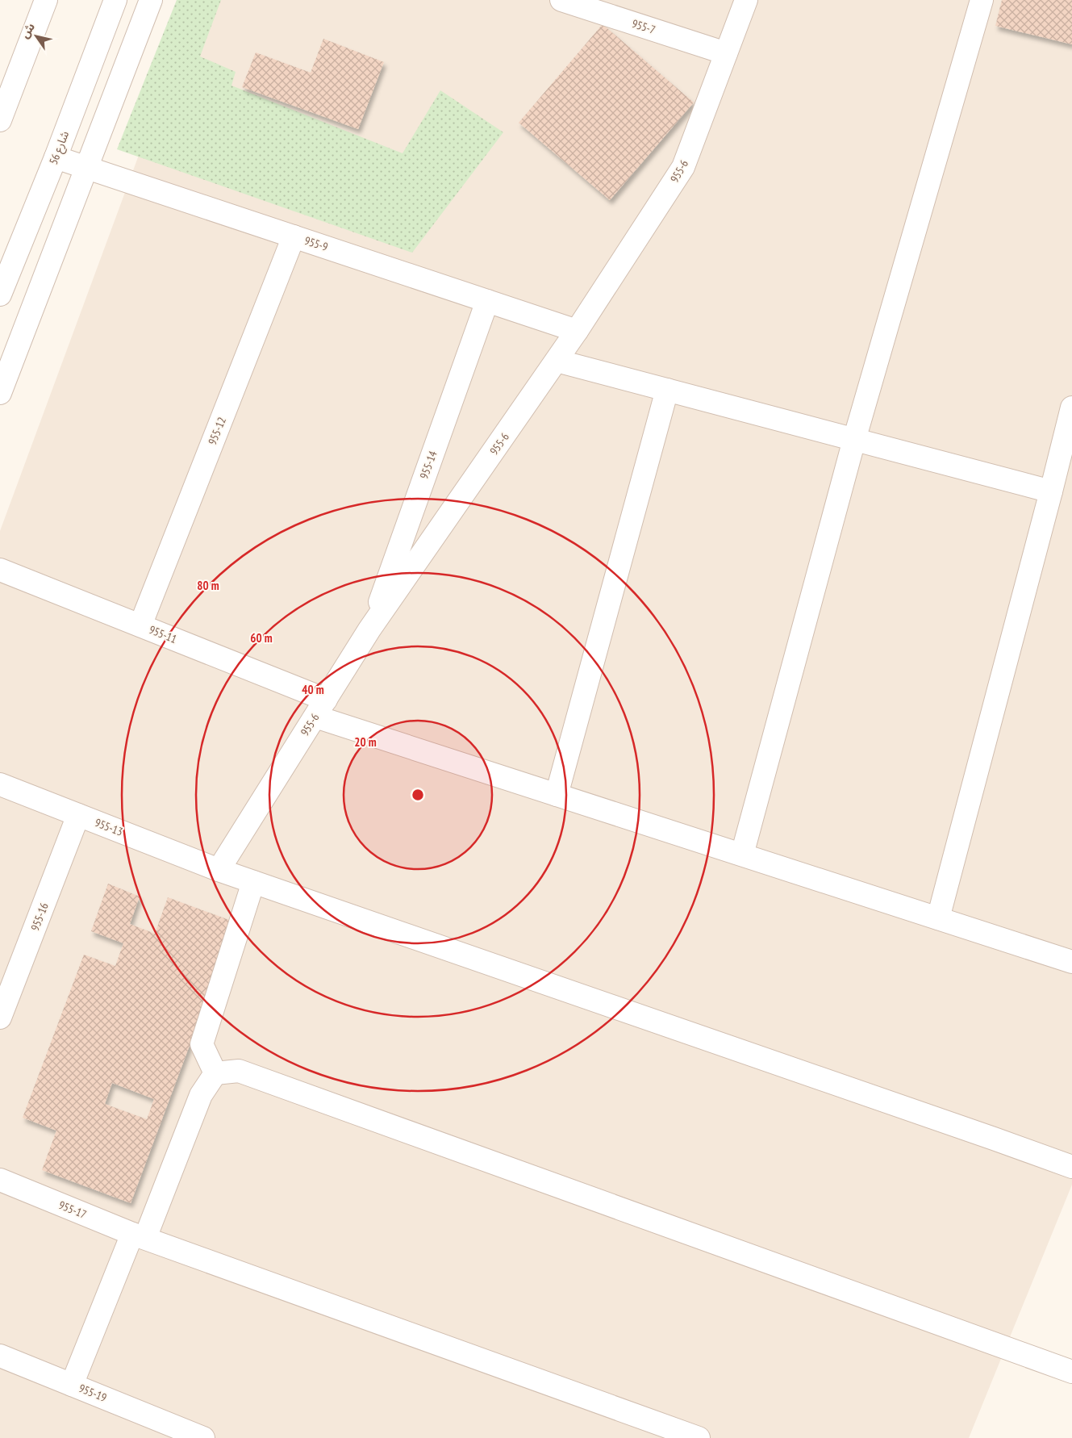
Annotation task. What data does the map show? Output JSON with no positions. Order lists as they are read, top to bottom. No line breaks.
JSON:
{"streets":{"street":["955-7","شارع 56","955-6","955-9","955-12","955-14","955-11","955-13","955-16","955-17","955-19"]},"crossings":[["955-7","955-6"],["شارع 56","955-9"],["955-6","955-9"],["955-6","955-14"],["955-6","955-11"],["955-6","955-13"],["955-9","955-12"],["955-9","955-14"],["955-12","955-11"],["955-13","955-16"]],"north":"top left","rings":["80 m","60 m","40 m","20 m"]}
